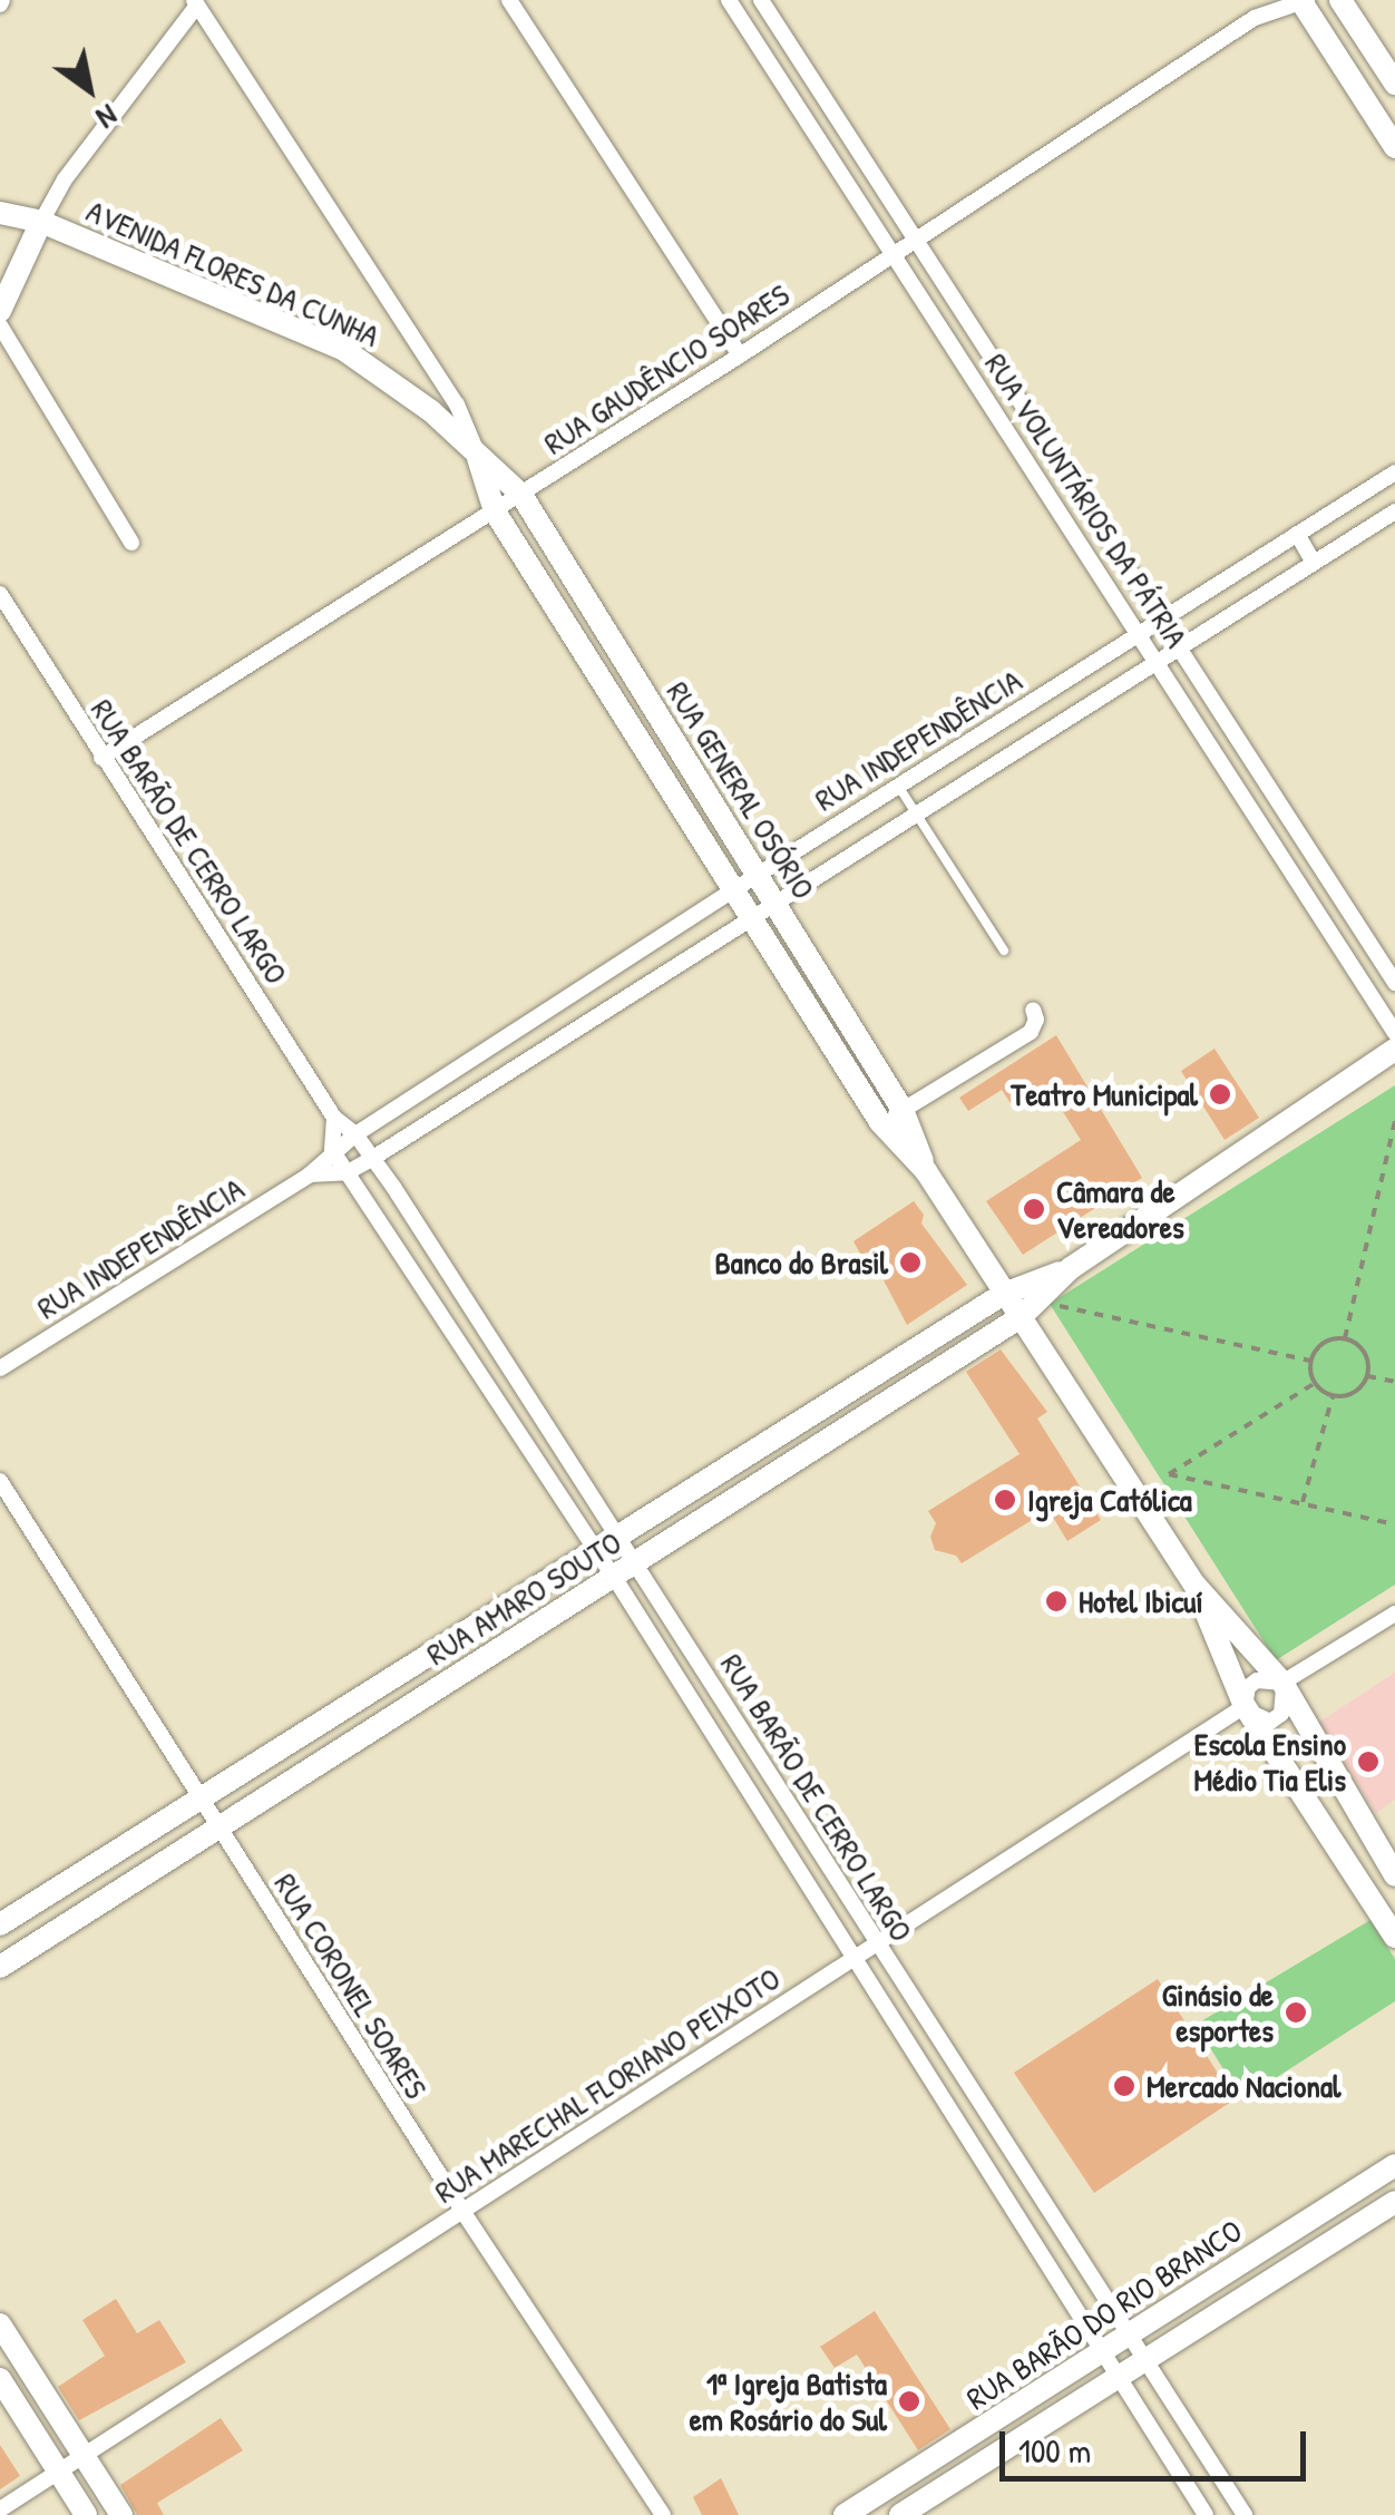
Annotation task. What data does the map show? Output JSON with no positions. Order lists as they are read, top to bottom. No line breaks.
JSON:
{"streets":{"street":["AVENIDA FLORES DA CUNHA","RUA GAUDÊNCIO SOARES","RUA VOLUNTÁRIOS DA PÁTRIA","RUA INDEPENDÊNCIA","RUA GENERAL OSÓRIO","RUA BARÃO DE CERRO LARGO","RUA AMARO SOUTO","RUA CORONEL SOARES","RUA MARECHAL FLORIANO PEIXOTO","RUA BARÃO DO RIO BRANCO"]},"crossings":[["AVENIDA FLORES DA CUNHA","RUA GENERAL OSÓRIO"],["RUA GAUDÊNCIO SOARES","RUA VOLUNTÁRIOS DA PÁTRIA"],["RUA GAUDÊNCIO SOARES","RUA GENERAL OSÓRIO"],["RUA GAUDÊNCIO SOARES","RUA BARÃO DE CERRO LARGO"],["RUA VOLUNTÁRIOS DA PÁTRIA","RUA INDEPENDÊNCIA"],["RUA INDEPENDÊNCIA","RUA GENERAL OSÓRIO"],["RUA INDEPENDÊNCIA","RUA BARÃO DE CERRO LARGO"],["RUA GENERAL OSÓRIO","RUA AMARO SOUTO"],["RUA GENERAL OSÓRIO","RUA MARECHAL FLORIANO PEIXOTO"],["RUA BARÃO DE CERRO LARGO","RUA AMARO SOUTO"],["RUA BARÃO DE CERRO LARGO","RUA MARECHAL FLORIANO PEIXOTO"],["RUA BARÃO DE CERRO LARGO","RUA BARÃO DO RIO BRANCO"],["RUA AMARO SOUTO","RUA CORONEL SOARES"],["RUA CORONEL SOARES","RUA MARECHAL FLORIANO PEIXOTO"]],"places":["Teatro Municipal","Câmara de Vereadores","Banco do Brasil","Igreja Católica","Hotel Ibicuí","Escola Ensino Médio Tia Elis","Ginásio de esportes","Mercado Nacional","1ª Igreja Batista em Rosário do Sul"],"scale_bar":"100 m","north":"bottom right"}
